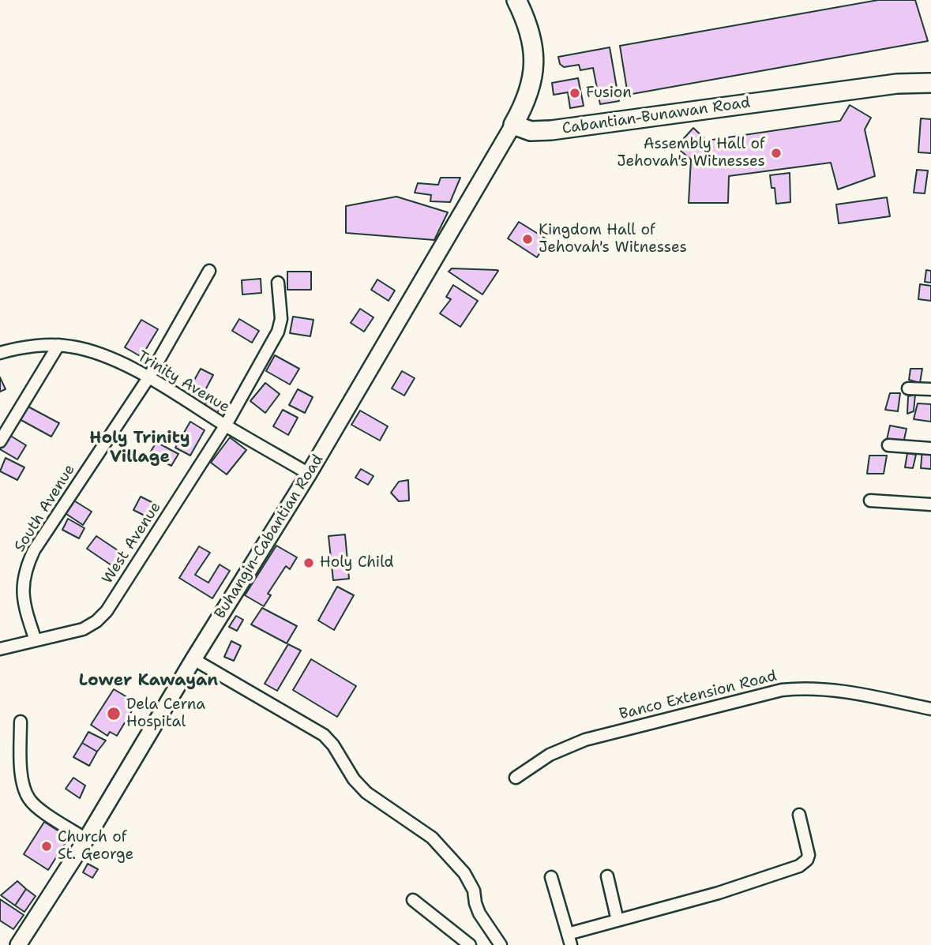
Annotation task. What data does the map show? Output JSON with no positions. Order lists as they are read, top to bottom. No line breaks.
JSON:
{"streets":{"main road":["Cabantian-Bunawan Road","Buhangin-Cabantian Road"],"street":["Trinity Avenue","South Avenue","West Avenue","Banco Extension Road"]},"crossings":[["Cabantian-Bunawan Road","Buhangin-Cabantian Road"],["Trinity Avenue","South Avenue"],["Trinity Avenue","Buhangin-Cabantian Road"],["Trinity Avenue","West Avenue"],["South Avenue","West Avenue"]],"districts":["Holy Trinity Village","Lower Kawayan"],"places":["Fusion","Assembly Hall of Jehovah's Witnesses","Kingdom Hall of Jehovah's Witnesses","Holy Child","Dela Cerna Hospital","Church of St. George"]}
